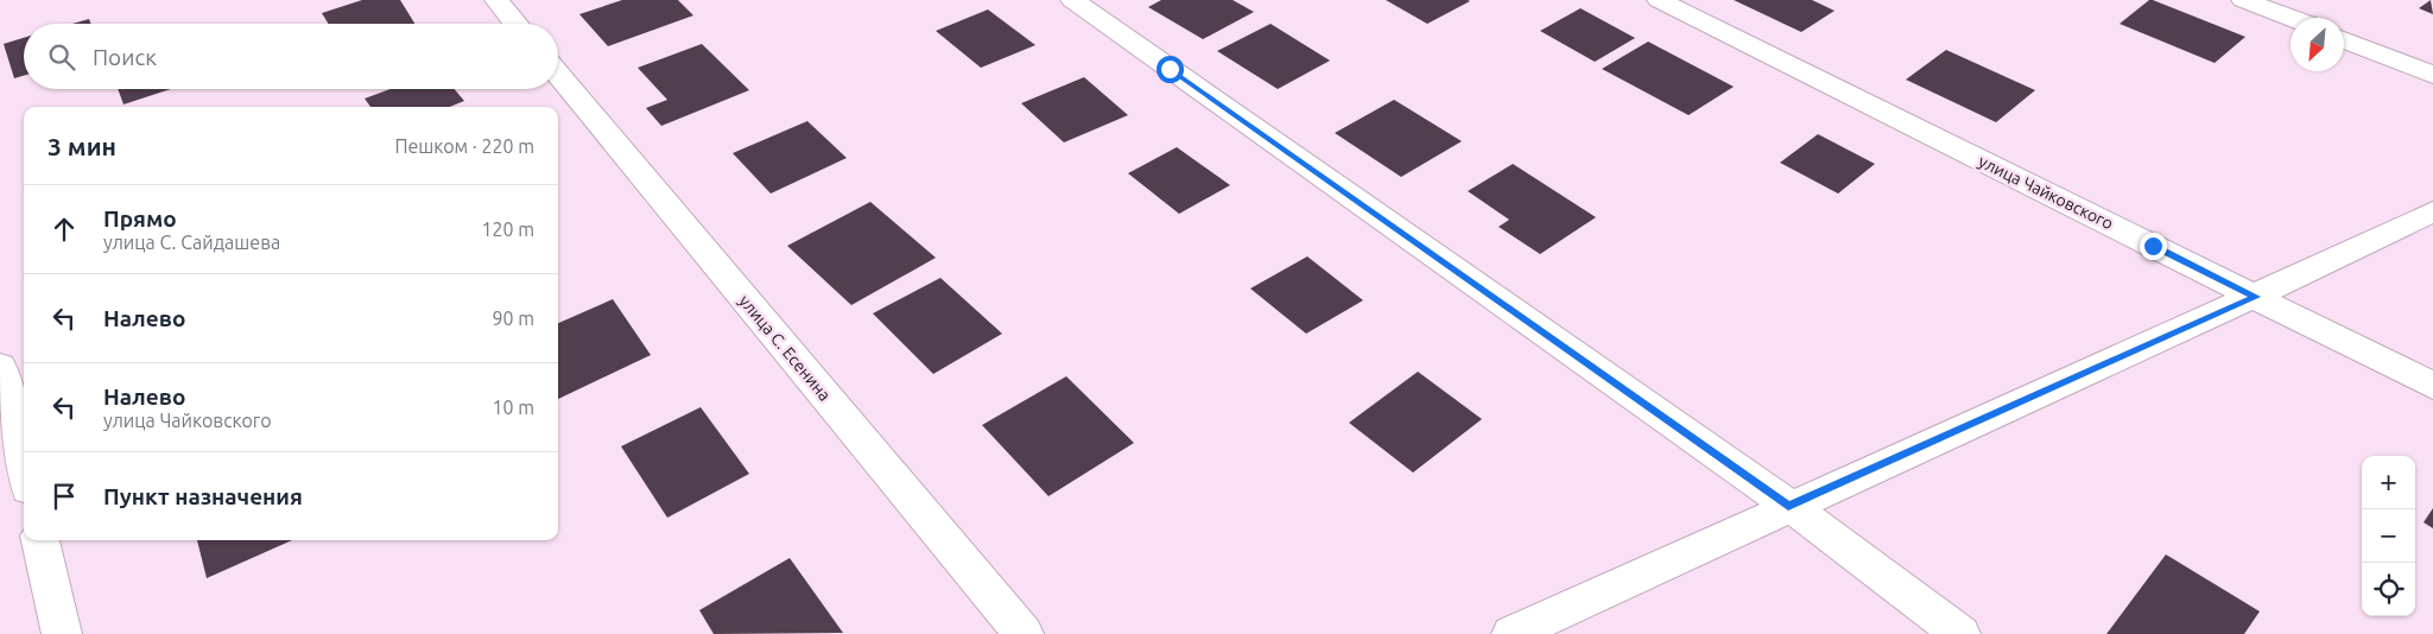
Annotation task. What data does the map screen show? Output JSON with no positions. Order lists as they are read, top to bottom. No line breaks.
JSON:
{"streets":{"street":["улица Чайковского","улица С. Есенина"]},"north":"bottom left","page":{"search":"Поиск","heading":["3 мин","Пешком · 220 m"],"list":[["Прямо","улица С. Сайдашева","120 m"],["Налево","90 m"],["Налево","улица Чайковского","10 m"],"Пункт назначения"],"map_buttons":["+","−"]}}
